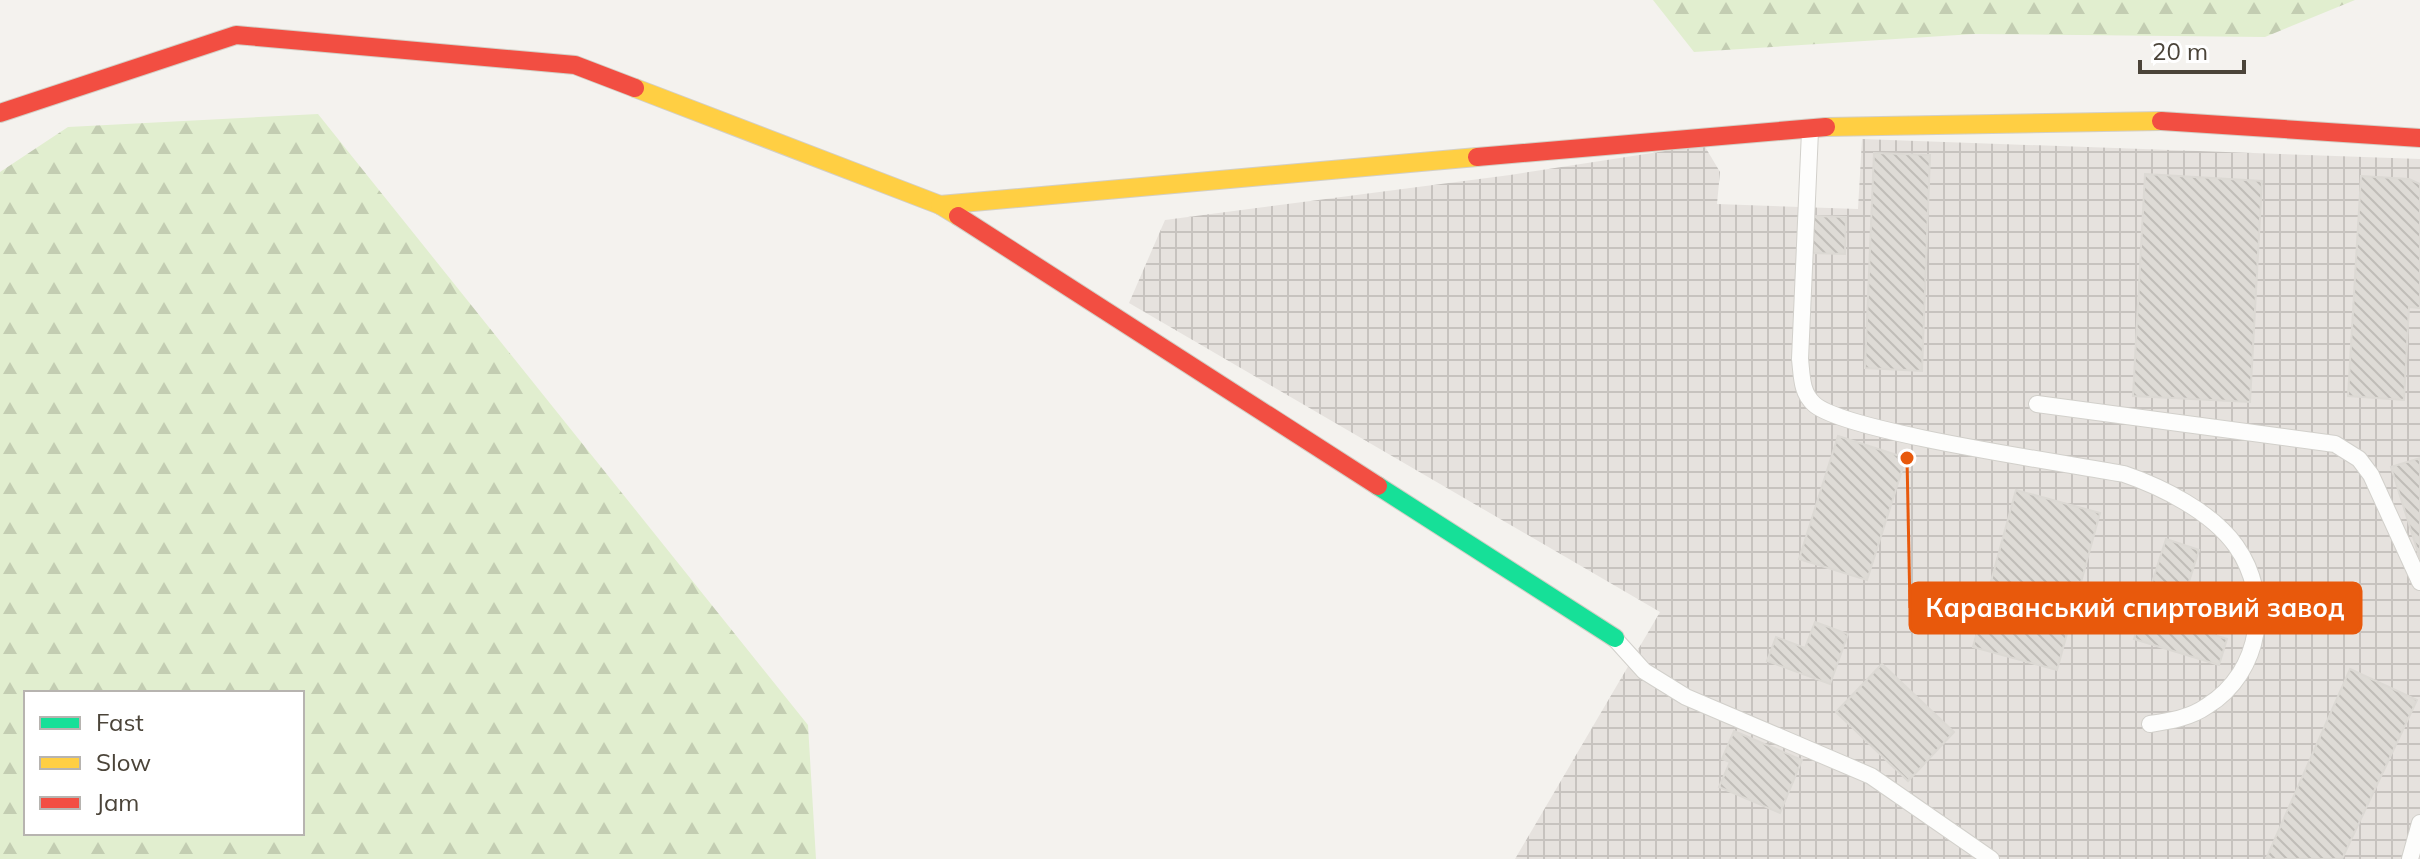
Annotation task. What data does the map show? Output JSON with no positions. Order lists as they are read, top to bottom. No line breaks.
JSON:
{"places":["Караванський спиртовий завод"],"legend":["Fast","Slow","Jam"],"scale_bar":"20 m"}
